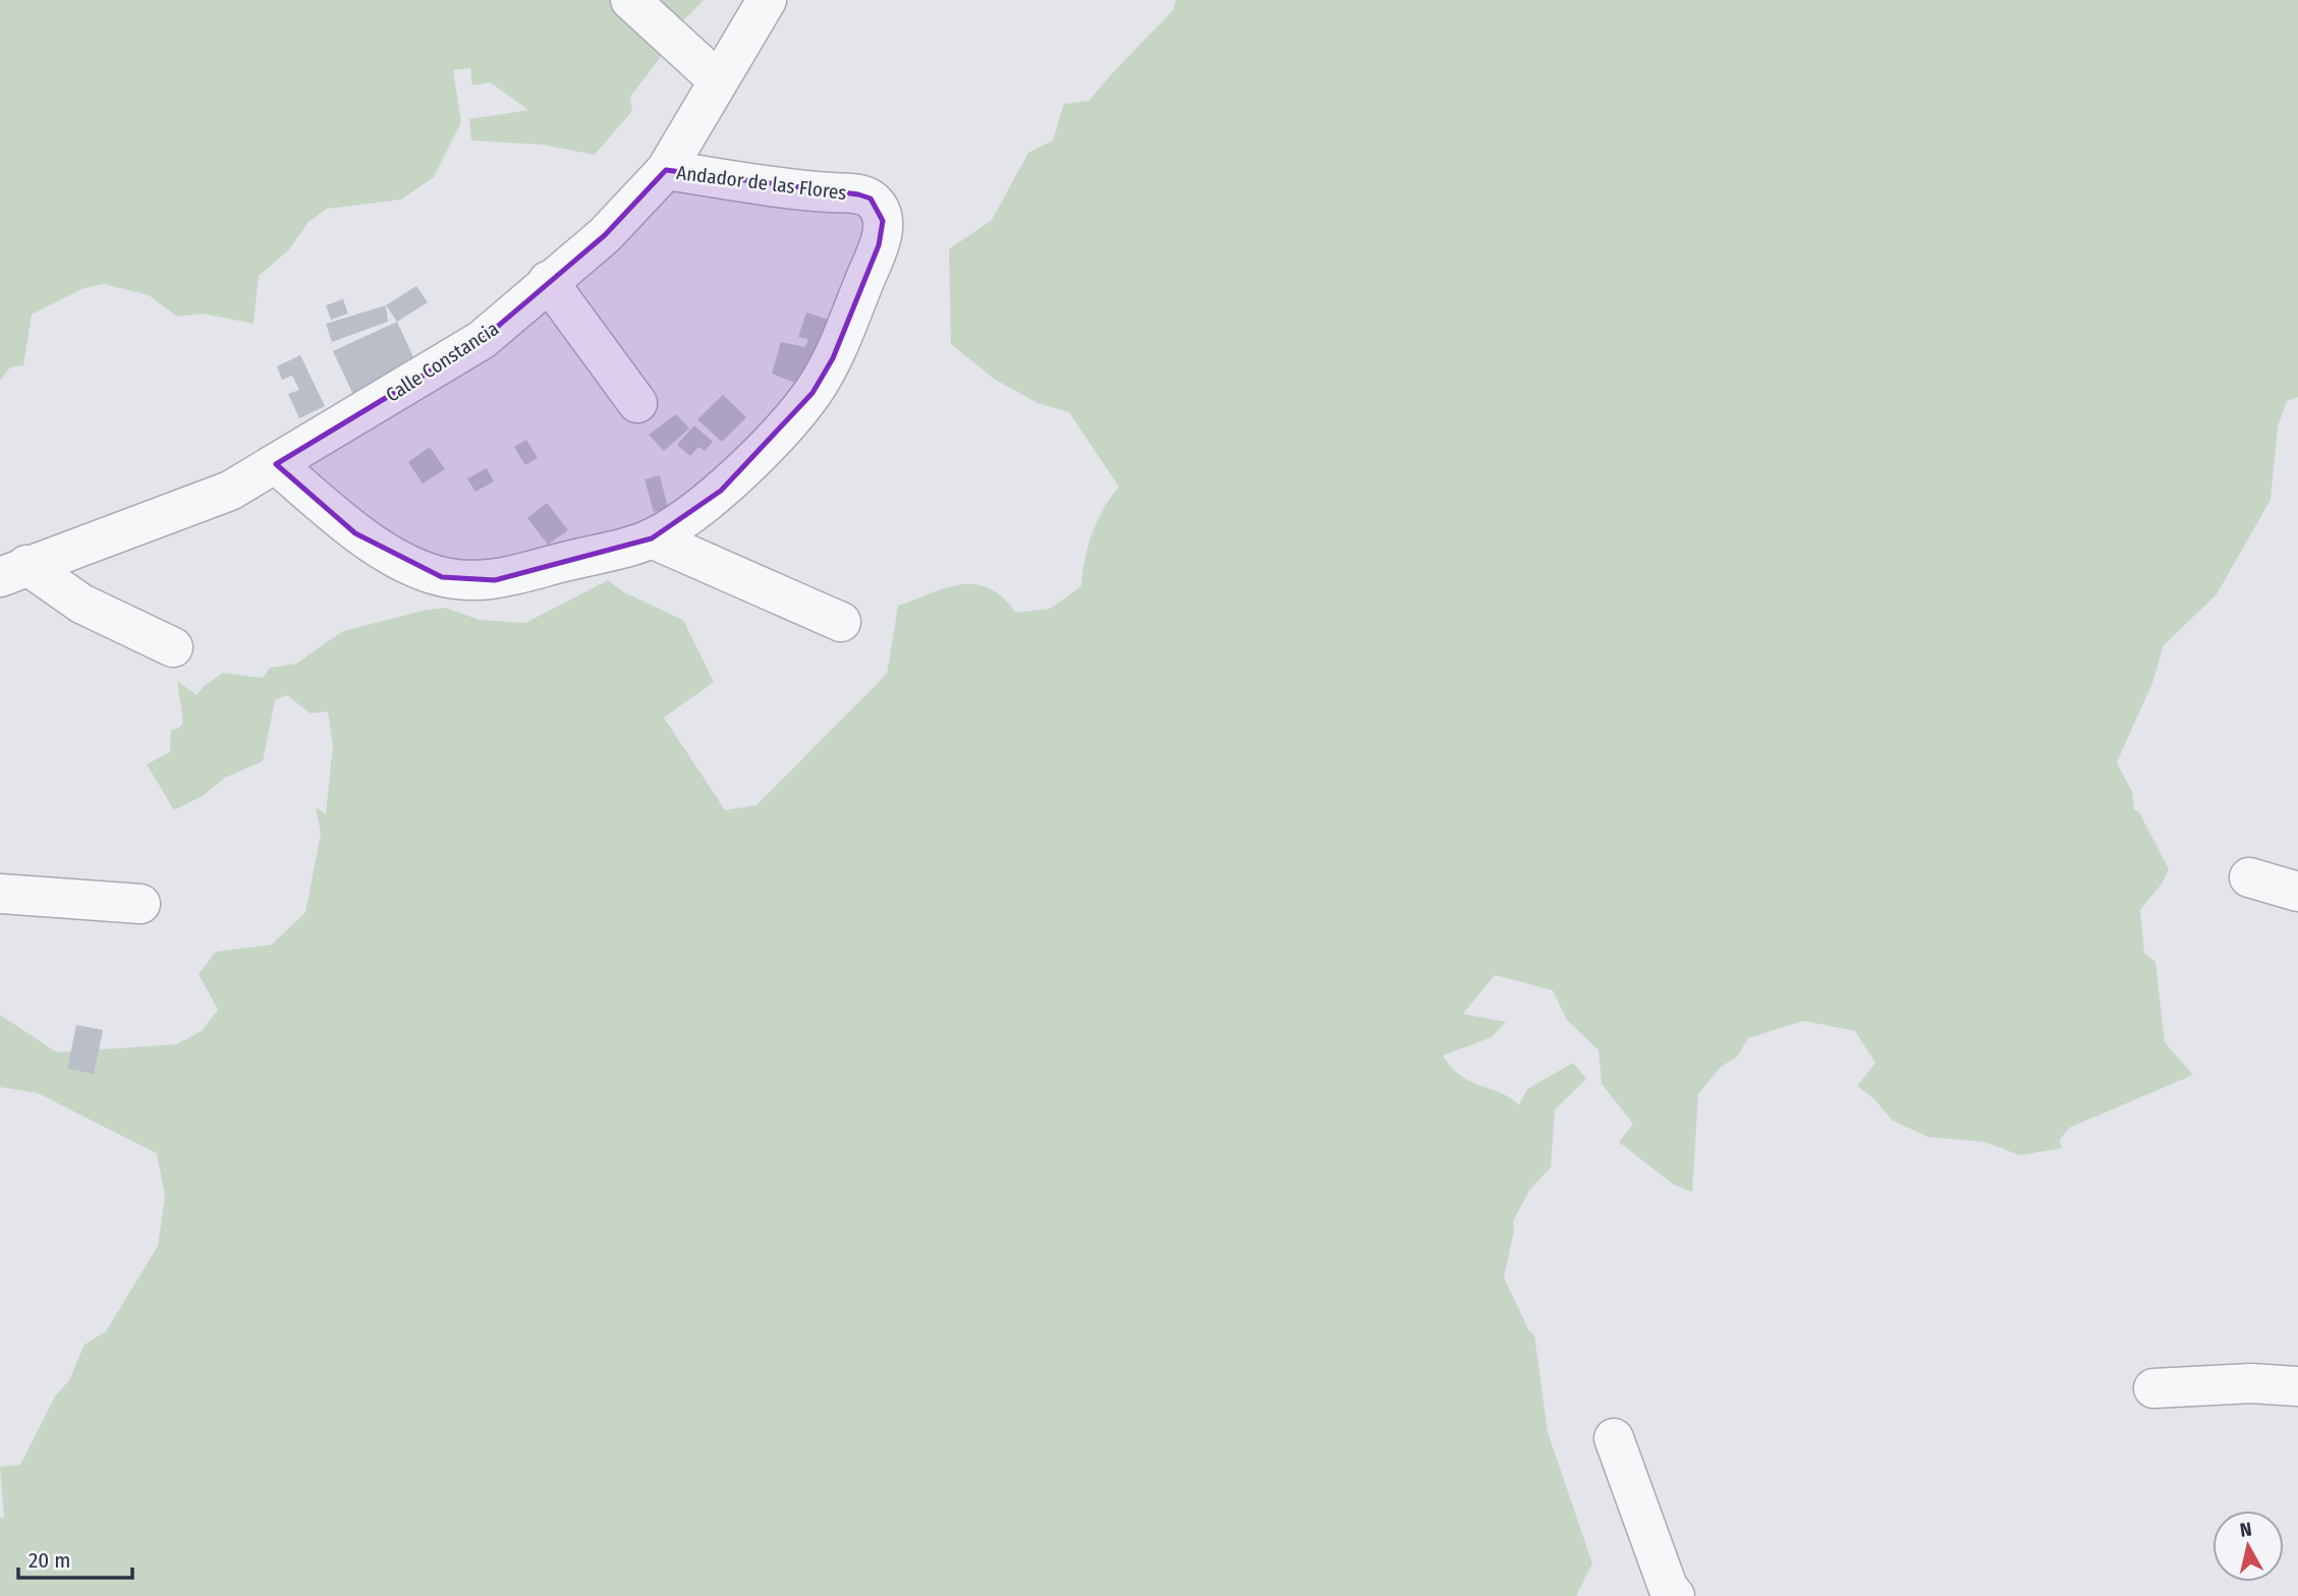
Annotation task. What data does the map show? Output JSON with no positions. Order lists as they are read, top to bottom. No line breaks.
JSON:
{"streets":{"street":["Andador de las Flores","Calle Constancia"]},"crossings":[["Andador de las Flores","Calle Constancia"]],"scale_bar":"20 m","north":"top"}
